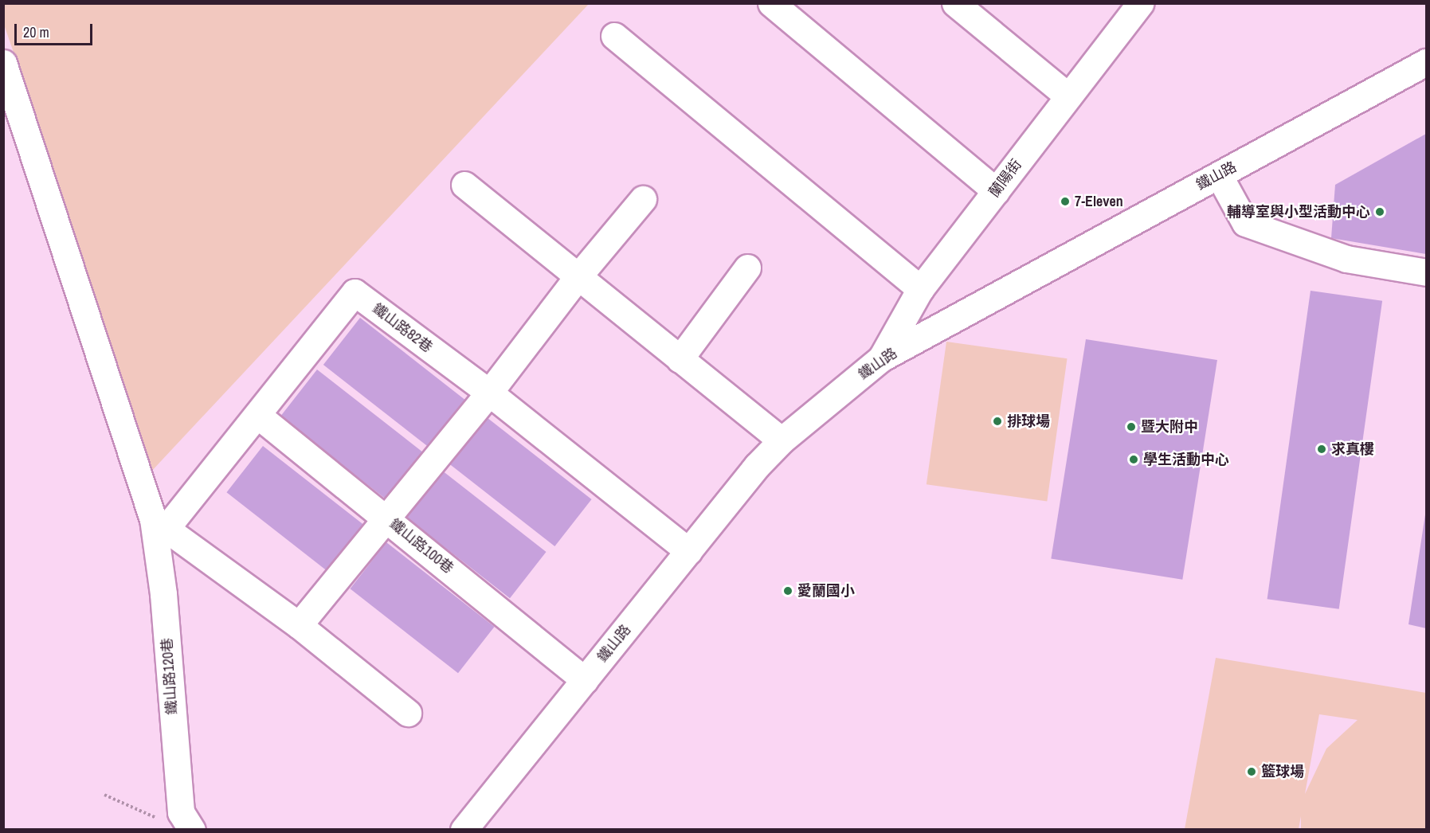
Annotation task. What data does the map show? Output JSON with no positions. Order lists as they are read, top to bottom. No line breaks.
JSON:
{"streets":{"street":["鐵山路","蘭陽街","鐵山路82巷","鐵山路100巷","鐵山路120巷"]},"crossings":[["鐵山路","蘭陽街"],["鐵山路","鐵山路82巷"],["鐵山路","鐵山路100巷"],["鐵山路82巷","鐵山路100巷"],["鐵山路82巷","鐵山路120巷"]],"places":["7-Eleven","輔導室與小型活動中心","排球場","暨大附中","求真樓","學生活動中心","愛蘭國小","籃球場"],"scale_bar":"20 m"}
